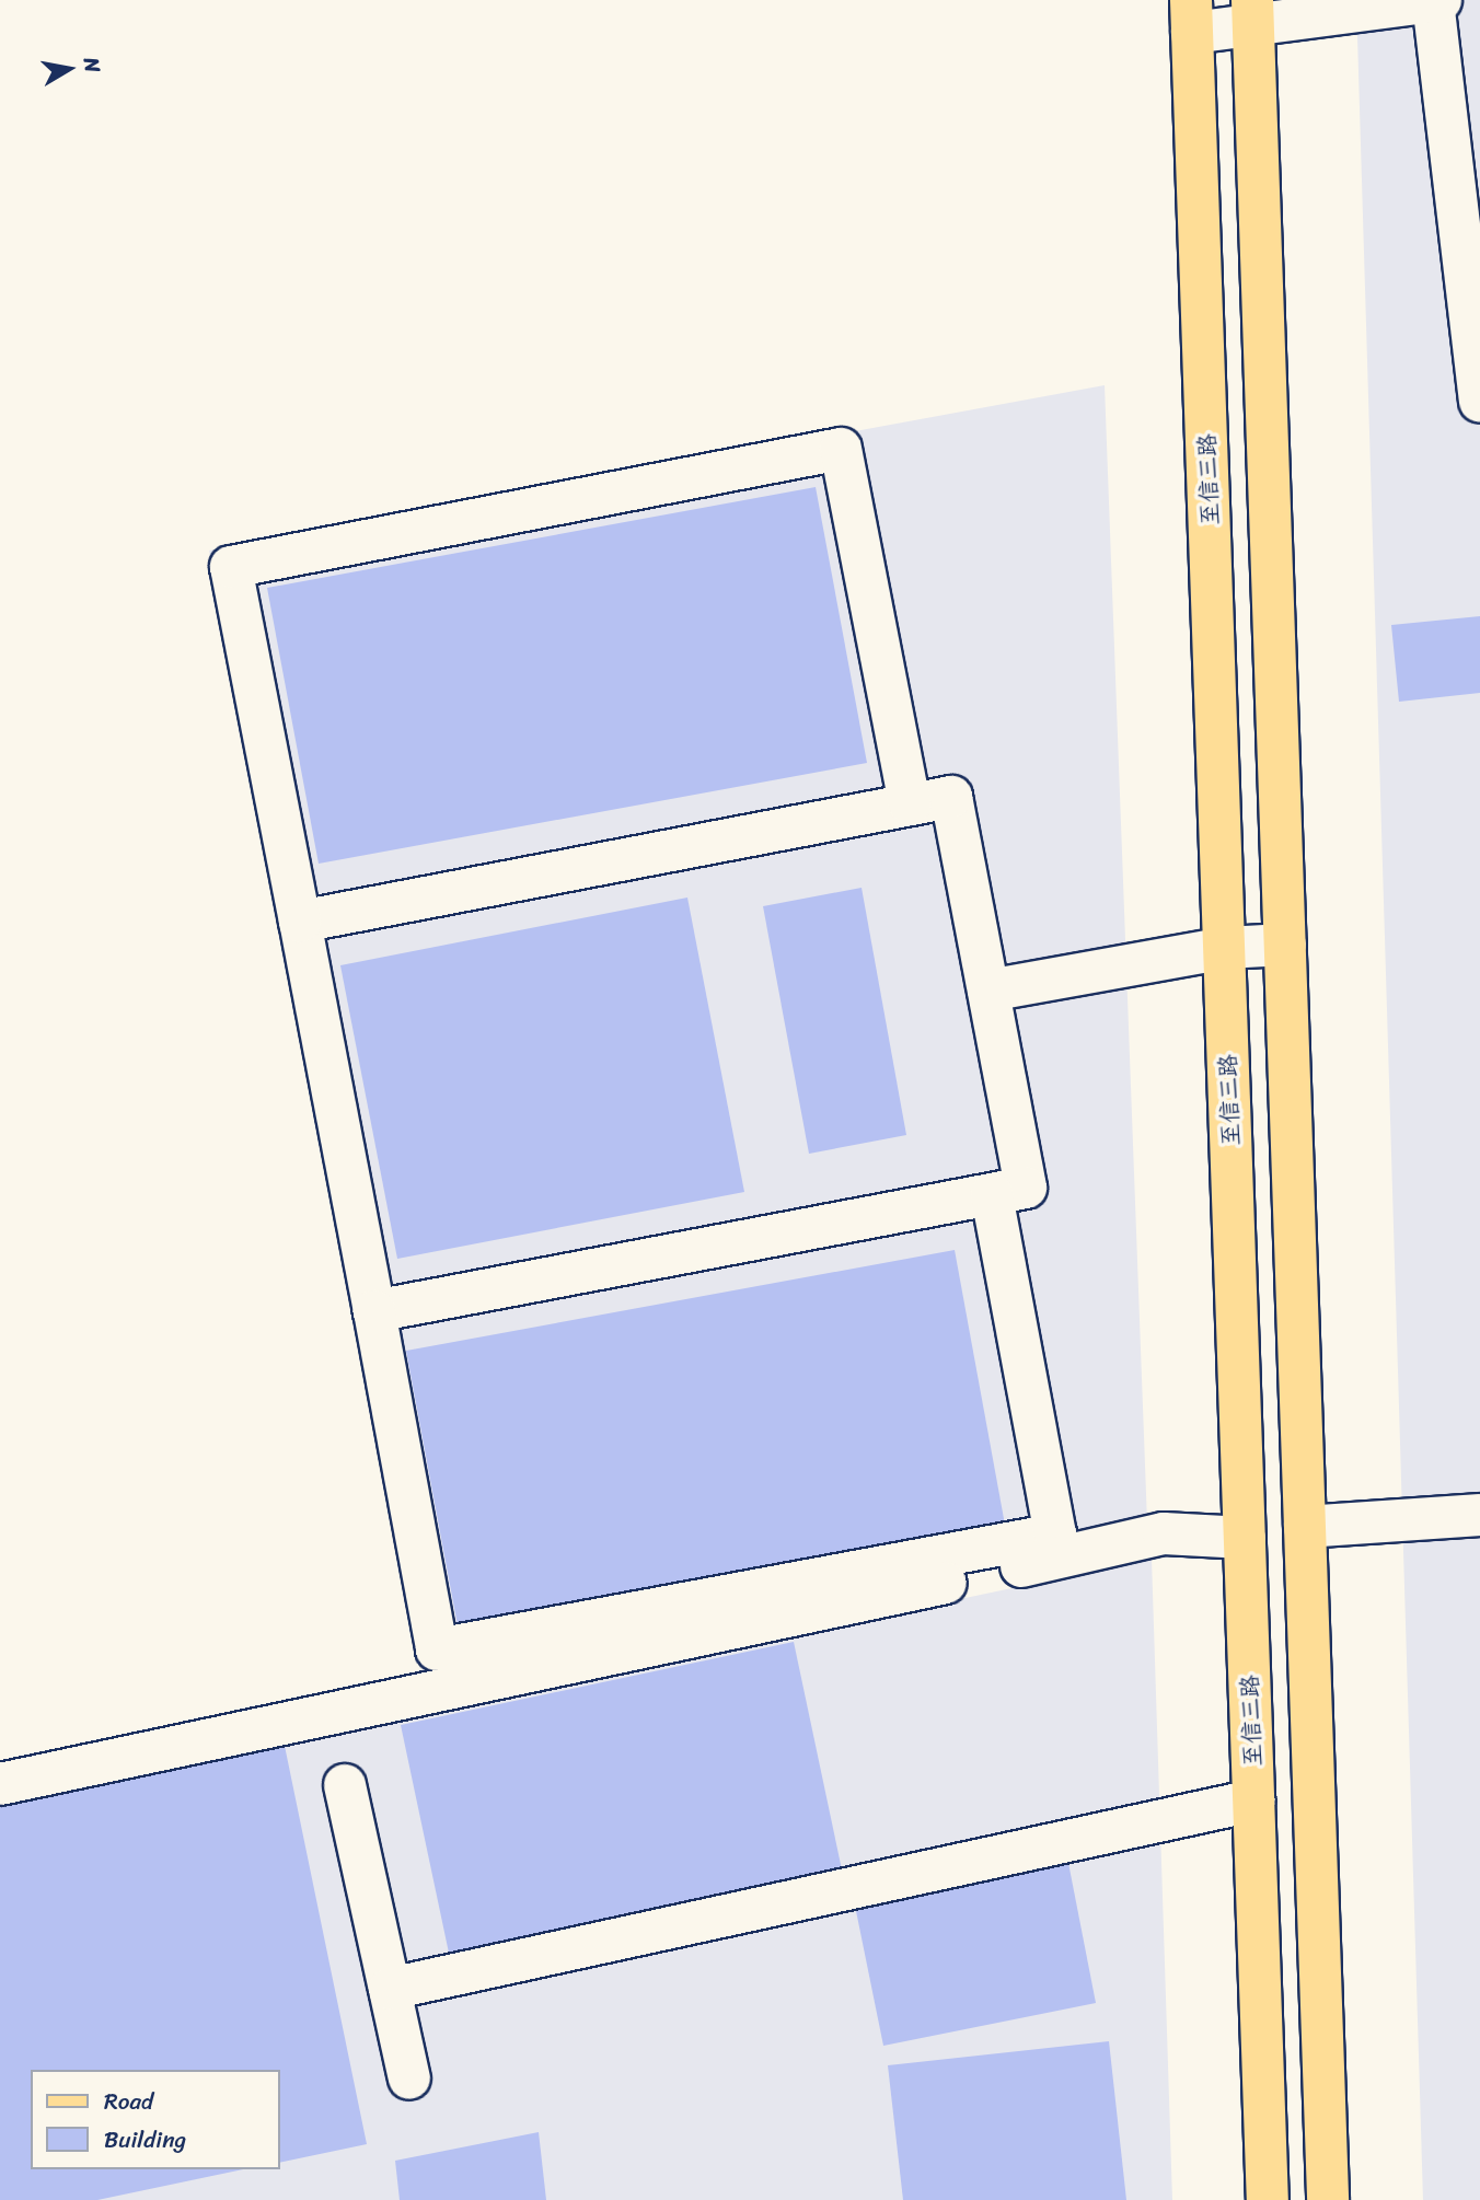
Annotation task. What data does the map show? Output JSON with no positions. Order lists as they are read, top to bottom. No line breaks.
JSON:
{"streets":{"main road":["至信三路"]},"legend":["Road","Building"],"north":"right"}
